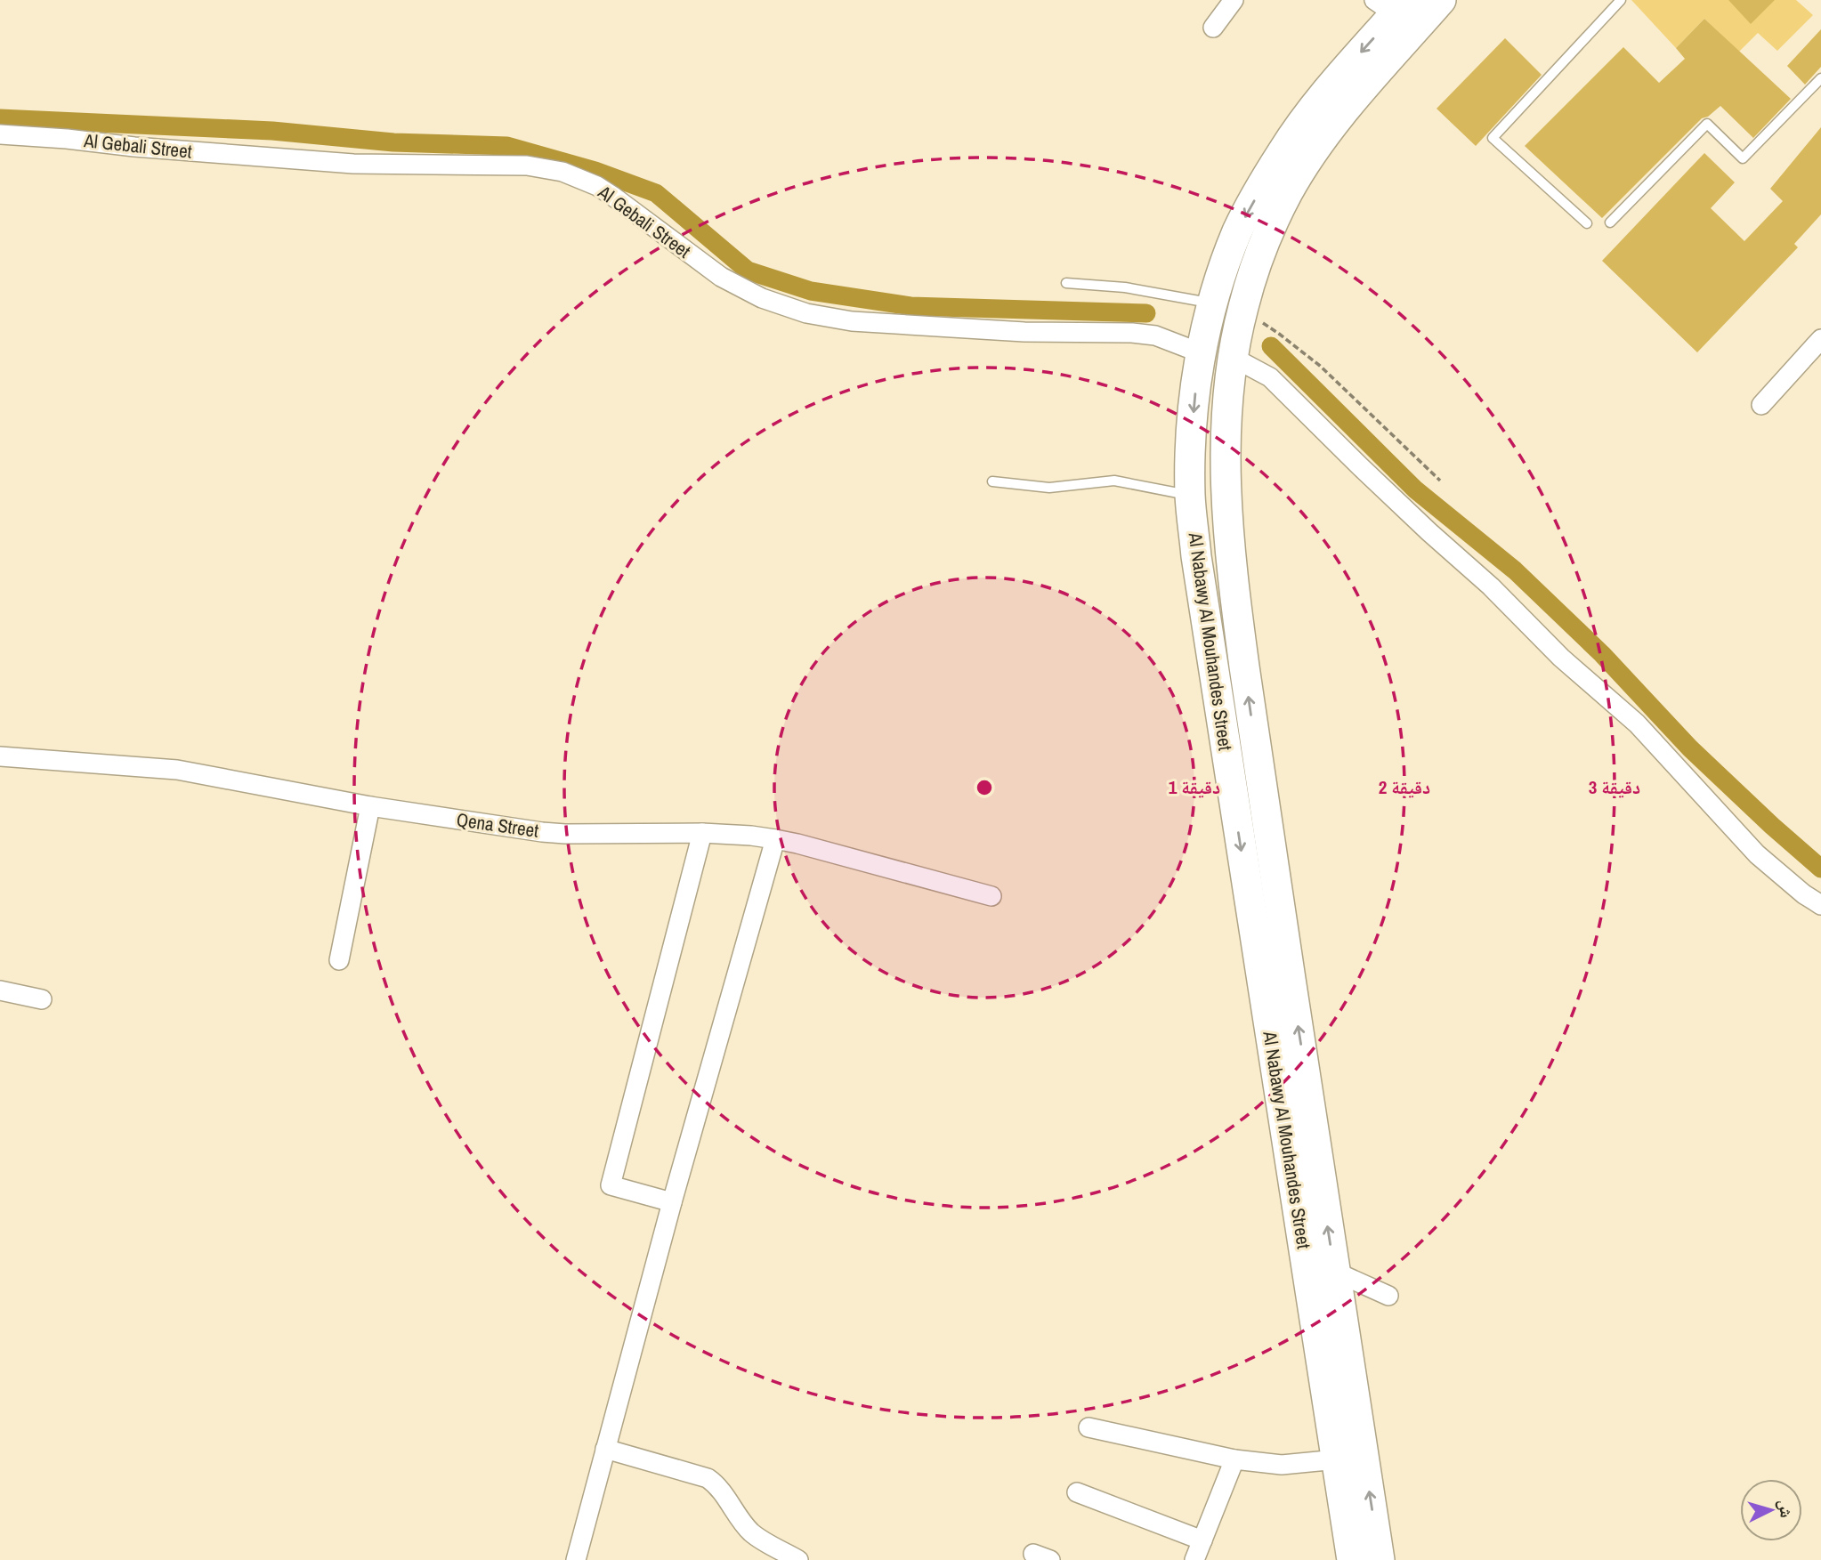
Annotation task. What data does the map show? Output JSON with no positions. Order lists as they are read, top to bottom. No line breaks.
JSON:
{"streets":{"main road":["Al Nabawy Al Mouhandes Street"],"street":["Al Gebali Street","Qena Street"]},"crossings":[["Al Gebali Street","Al Nabawy Al Mouhandes Street"]],"north":"right","rings":["1 دقيقة","2 دقيقة","3 دقيقة"]}
